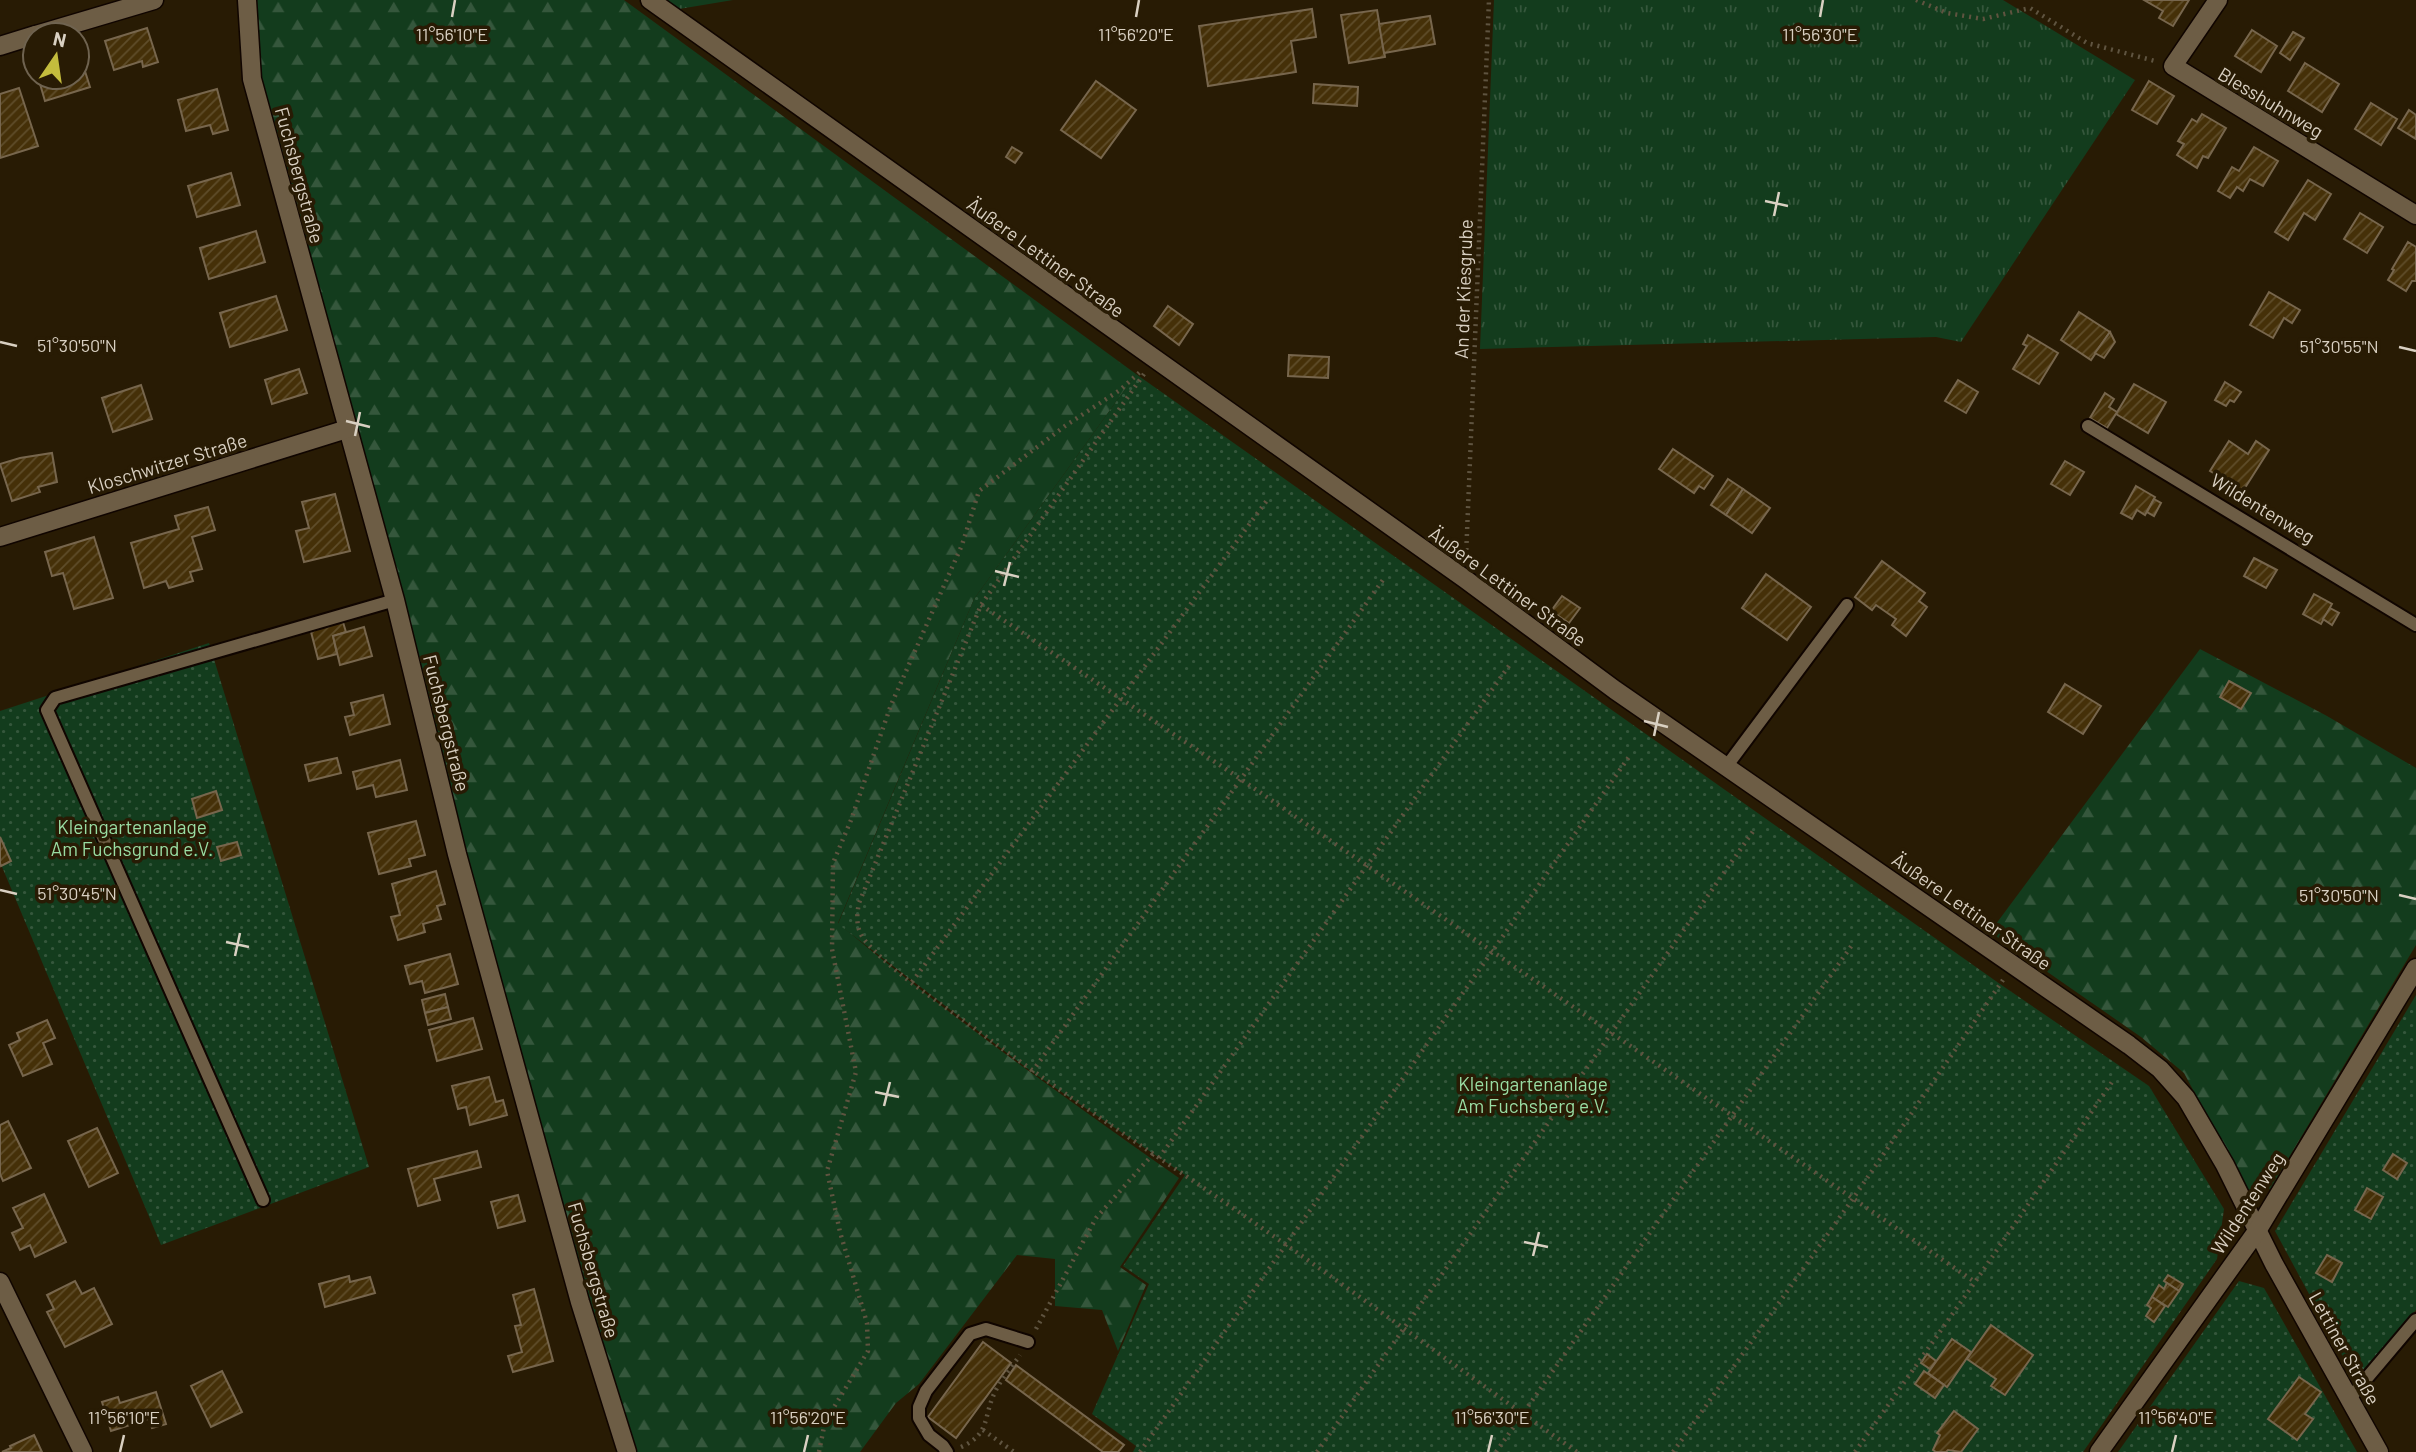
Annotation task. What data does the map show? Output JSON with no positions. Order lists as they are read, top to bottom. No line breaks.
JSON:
{"streets":{"street":["Blesshuhnweg","Fuchsbergstraße","Äußere Lettiner Straße","Kloschwitzer Straße","Wildentenweg","Lettiner Straße"],"path":["An der Kiesgrube"]},"crossings":[["Fuchsbergstraße","Kloschwitzer Straße"],["Äußere Lettiner Straße","An der Kiesgrube"],["Äußere Lettiner Straße","Wildentenweg"],["Äußere Lettiner Straße","Lettiner Straße"]],"parks":["Kleingartenanlage Am Fuchsgrund e.V.","Kleingartenanlage Am Fuchsberg e.V."],"north":"top","coordinates":["11°56'30\"E","11°56'10\"E","11°56'20\"E","51°30'50\"N","51°30'55\"N","51°30'45\"N","11°56'40\"E"]}
